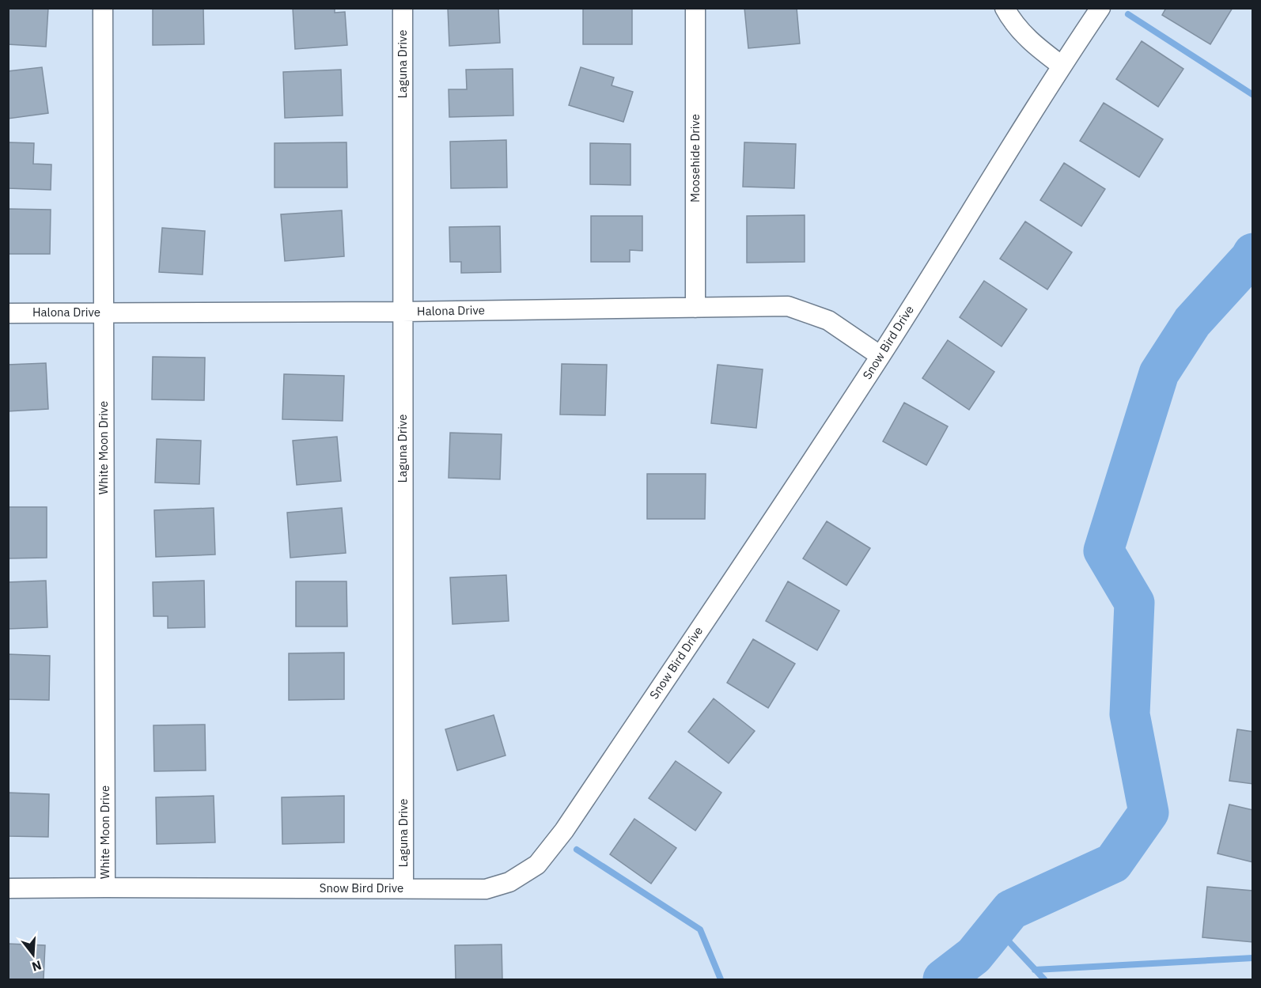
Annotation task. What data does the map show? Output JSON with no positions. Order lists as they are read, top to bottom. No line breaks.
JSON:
{"streets":{"street":["Laguna Drive","Moosehide Drive","Halona Drive","Snow Bird Drive","White Moon Drive"]},"crossings":[["Laguna Drive","Halona Drive"],["Laguna Drive","Snow Bird Drive"],["Moosehide Drive","Halona Drive"],["Halona Drive","Snow Bird Drive"],["Halona Drive","White Moon Drive"],["Snow Bird Drive","White Moon Drive"]],"north":"bottom"}
